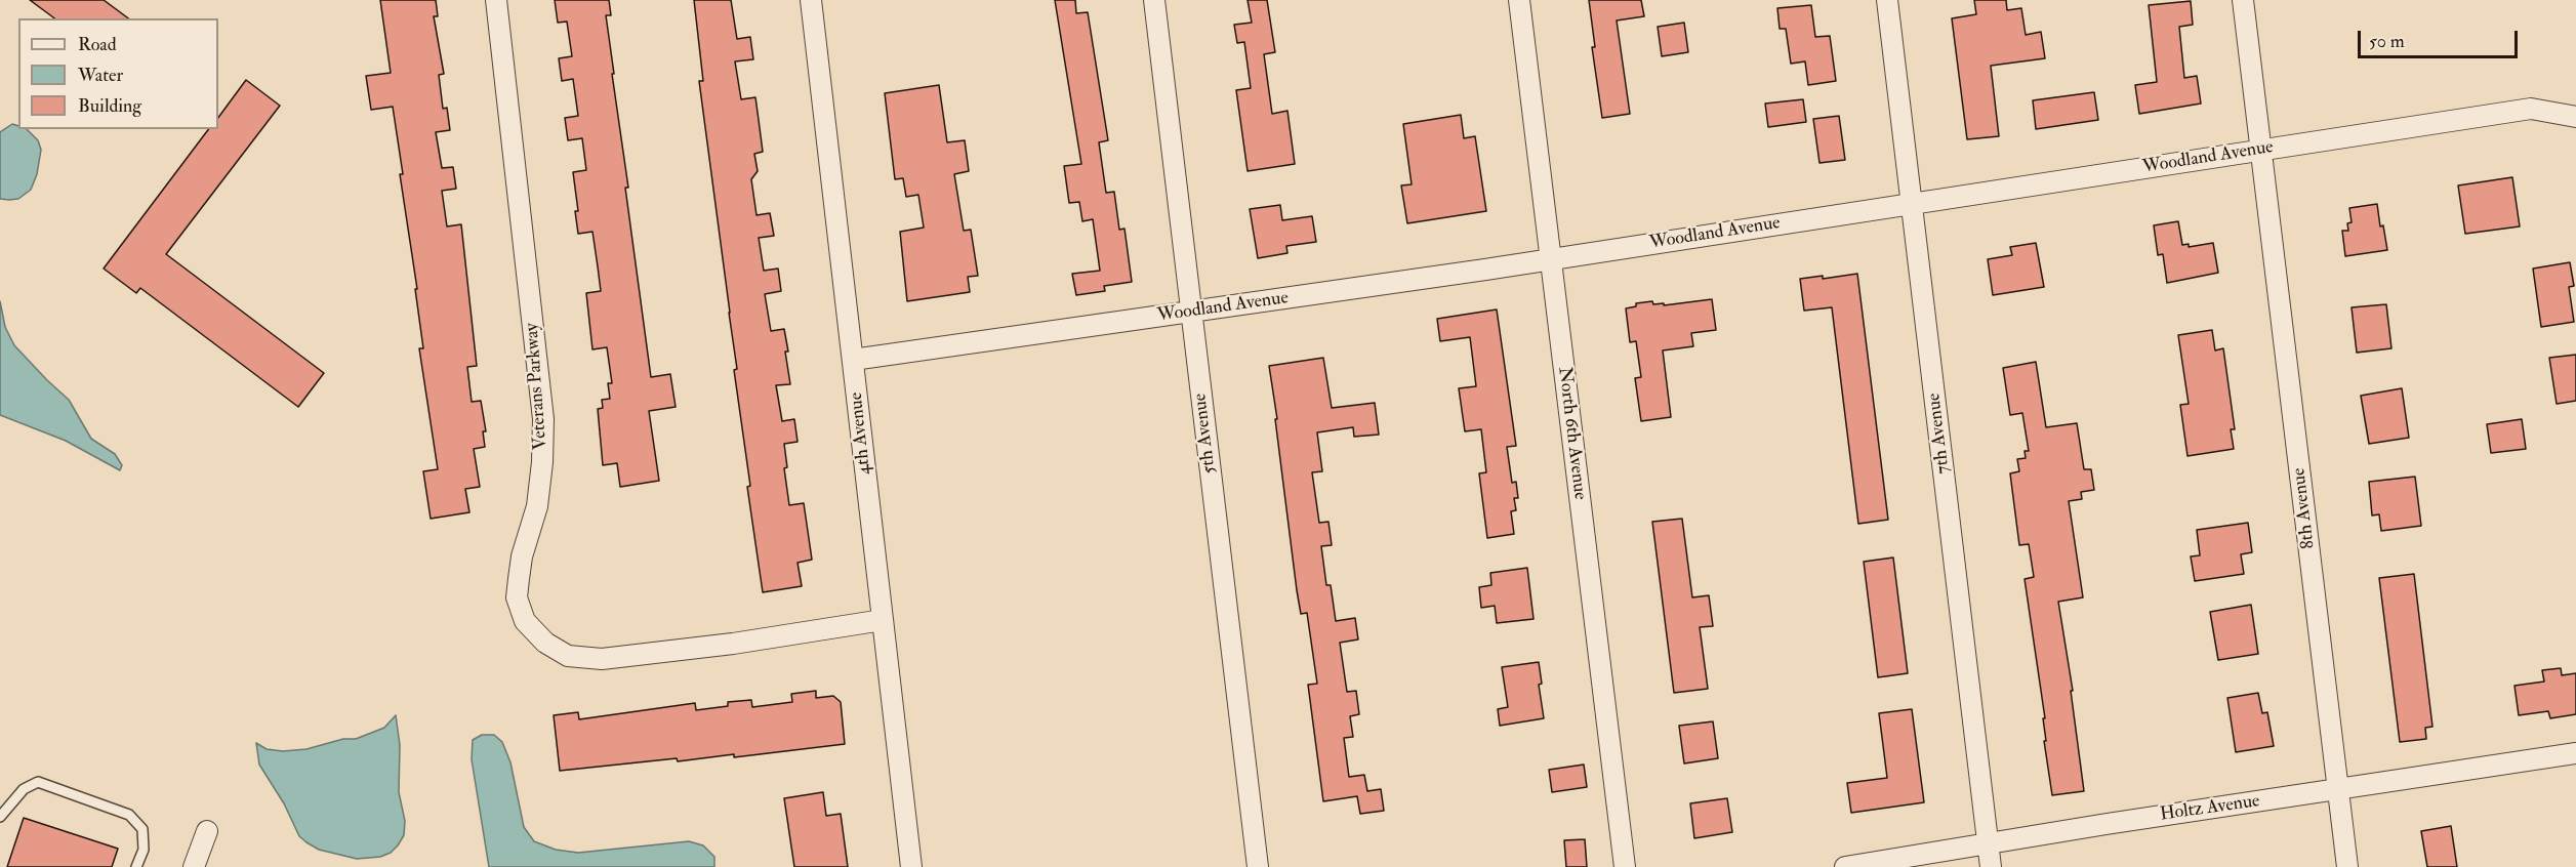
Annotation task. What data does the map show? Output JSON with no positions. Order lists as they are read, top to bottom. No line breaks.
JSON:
{"streets":{"street":["Woodland Avenue","Veterans Parkway","4th Avenue","5th Avenue","North 6th Avenue","7th Avenue","8th Avenue","Holtz Avenue"]},"crossings":[["Woodland Avenue","4th Avenue"],["Woodland Avenue","5th Avenue"],["Woodland Avenue","North 6th Avenue"],["Woodland Avenue","7th Avenue"],["Woodland Avenue","8th Avenue"],["Veterans Parkway","4th Avenue"],["7th Avenue","Holtz Avenue"],["8th Avenue","Holtz Avenue"]],"legend":["Road","Water","Building"],"scale_bar":"50 m"}
